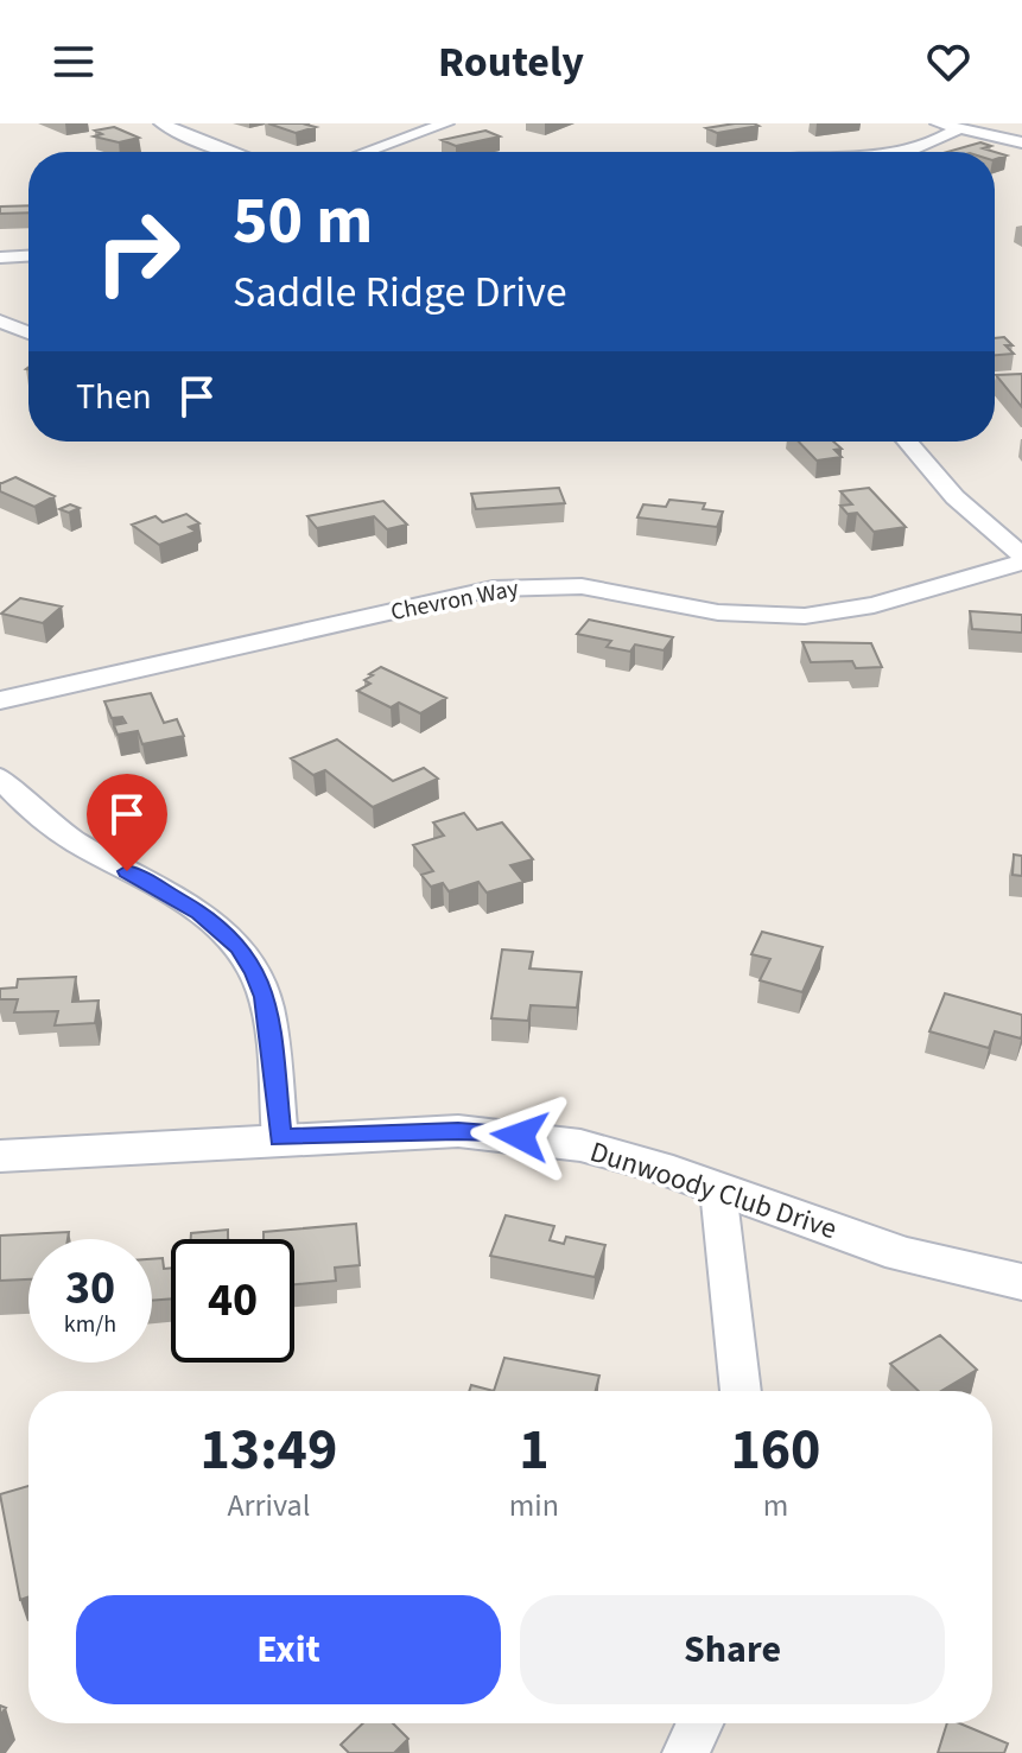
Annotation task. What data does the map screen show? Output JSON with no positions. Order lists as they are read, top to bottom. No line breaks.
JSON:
{"streets":{"street":["Chevron Way","Dunwoody Club Drive"]},"page":{"header":"Routely","turn":["50 m","Saddle Ridge Drive"],"then":"Then","speed":"30 km/h","limit":"40","eta":["13:49","Arrival","1","min","160","m"],"buttons":["Exit","Share"]}}
